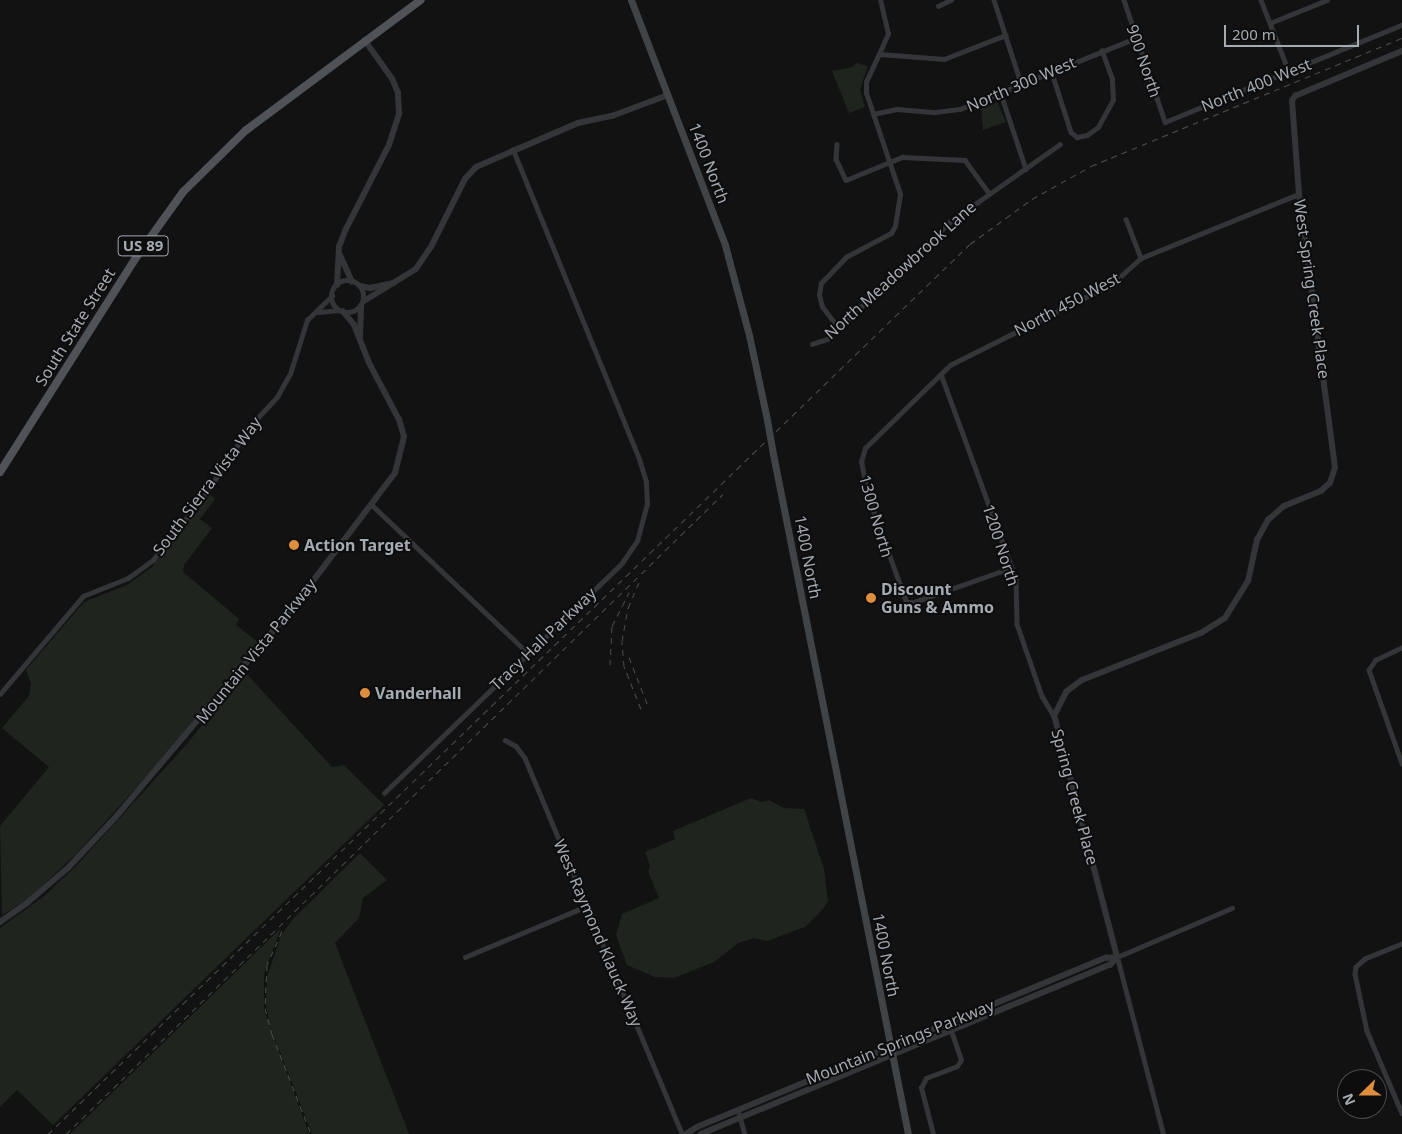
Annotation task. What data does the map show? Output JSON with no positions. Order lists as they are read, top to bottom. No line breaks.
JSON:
{"streets":{"main road":["1400 North","US 89","South State Street"],"street":["900 North","North 300 West","North 400 West","North Meadowbrook Lane","West Spring Creek Place","North 450 West","South Sierra Vista Way","1300 North","1200 North","Tracy Hall Parkway","Mountain Vista Parkway","Spring Creek Place","West Raymond Klauck Way","Mountain Springs Parkway"]},"crossings":[["900 North","North 300 West"],["900 North","North 400 West"],["1400 North","Mountain Springs Parkway"],["US 89","South State Street"],["West Spring Creek Place","North 450 West"],["West Spring Creek Place","Spring Creek Place"],["North 450 West","1300 North"],["North 450 West","1200 North"],["South Sierra Vista Way","Mountain Vista Parkway"],["1300 North","1200 North"],["1200 North","Spring Creek Place"],["Spring Creek Place","Mountain Springs Parkway"],["West Raymond Klauck Way","Mountain Springs Parkway"]],"places":["Action Target","Discount Guns & Ammo","Vanderhall"],"scale_bar":"200 m","north":"left"}
